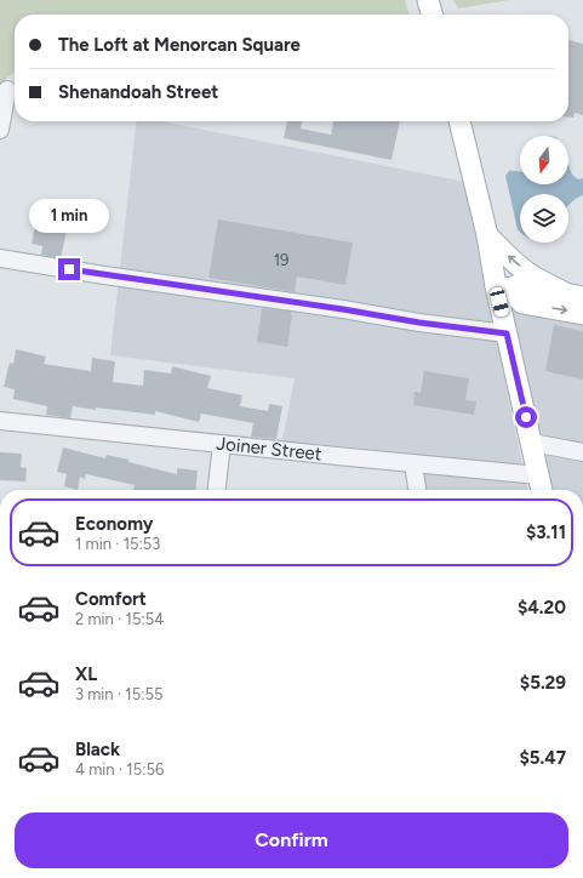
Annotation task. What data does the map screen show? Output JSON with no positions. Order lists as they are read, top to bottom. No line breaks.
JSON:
{"streets":{"street":["Joiner Street"]},"house_numbers":["19"],"north":"bottom","page":{"banner":["The Loft at Menorcan Square","Shenandoah Street"],"bubble":"1 min","list":[{"name":"Economy","note":"1 min · 15:53","value":"$3.11"},{"name":"Comfort","note":"2 min · 15:54","value":"$4.20"},{"name":"XL","note":"3 min · 15:55","value":"$5.29"},{"name":"Black","note":"4 min · 15:56","value":"$5.47"}],"buttons":"Confirm"}}
